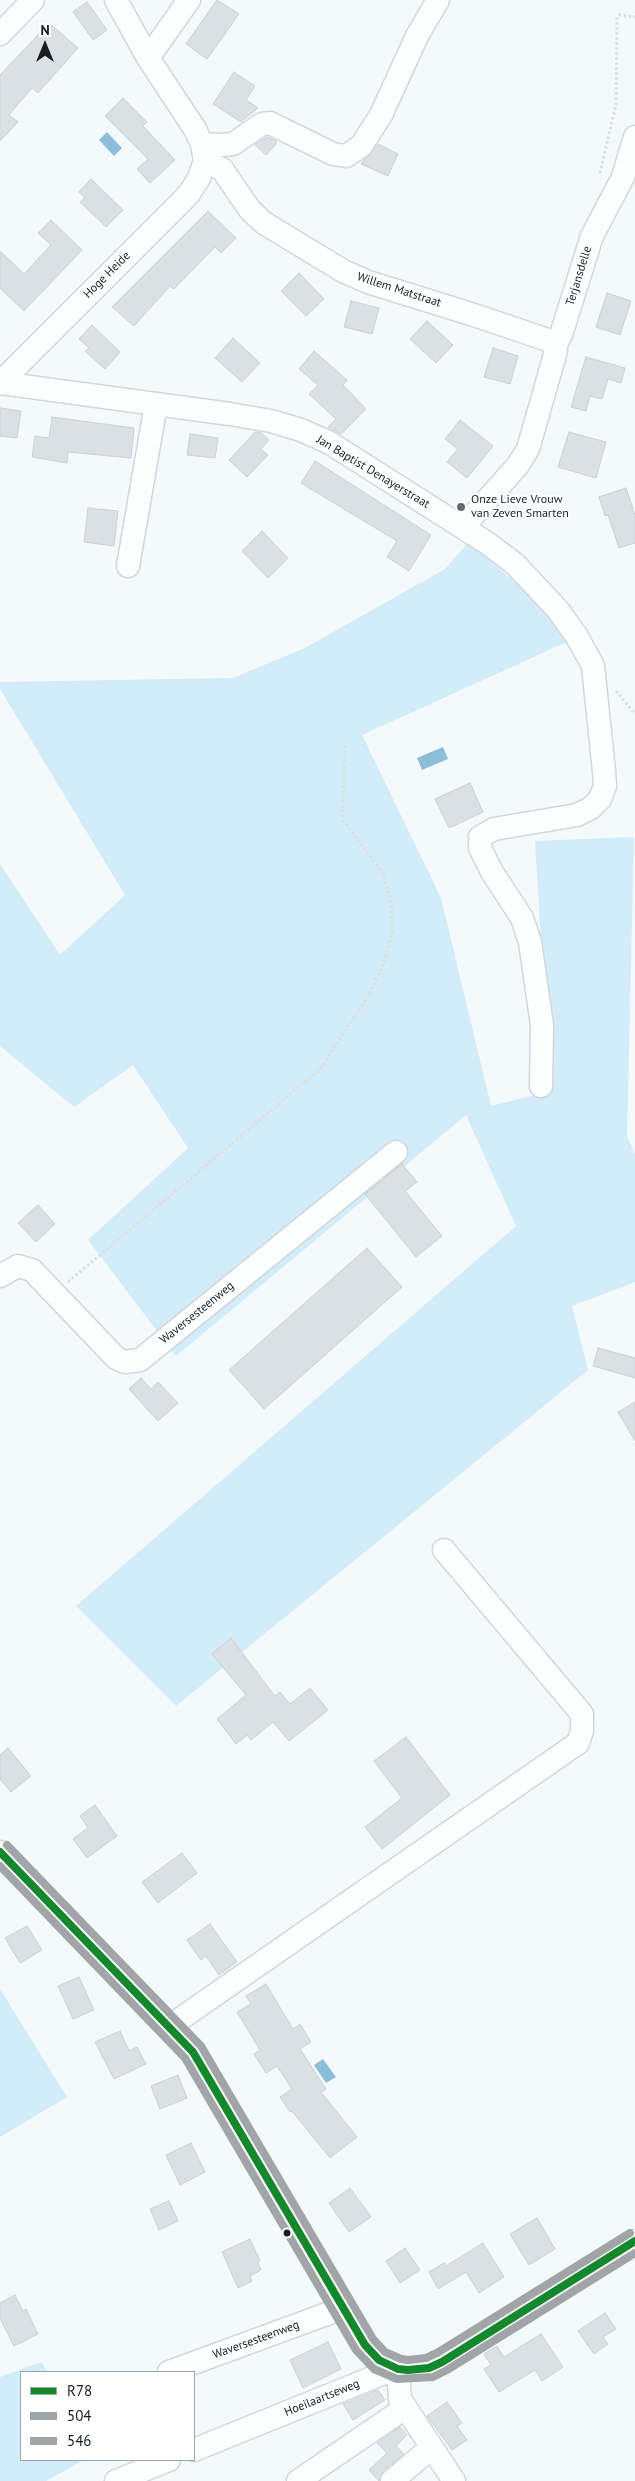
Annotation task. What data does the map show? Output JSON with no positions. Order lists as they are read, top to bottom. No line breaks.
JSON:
{"streets":{"street":["Hoge Heide","Terjansdelle","Willem Matstraat","Jan Baptist Denayerstraat","Waversesteenweg","Hoeilaartseweg"]},"crossings":[["Hoge Heide","Willem Matstraat"],["Hoge Heide","Jan Baptist Denayerstraat"],["Terjansdelle","Willem Matstraat"],["Terjansdelle","Jan Baptist Denayerstraat"]],"places":["Onze Lieve Vrouw van Zeven Smarten"],"lines":["transit line 546","transit line R78","transit line 504"],"legend":["R78","504","546"],"north":"top"}
